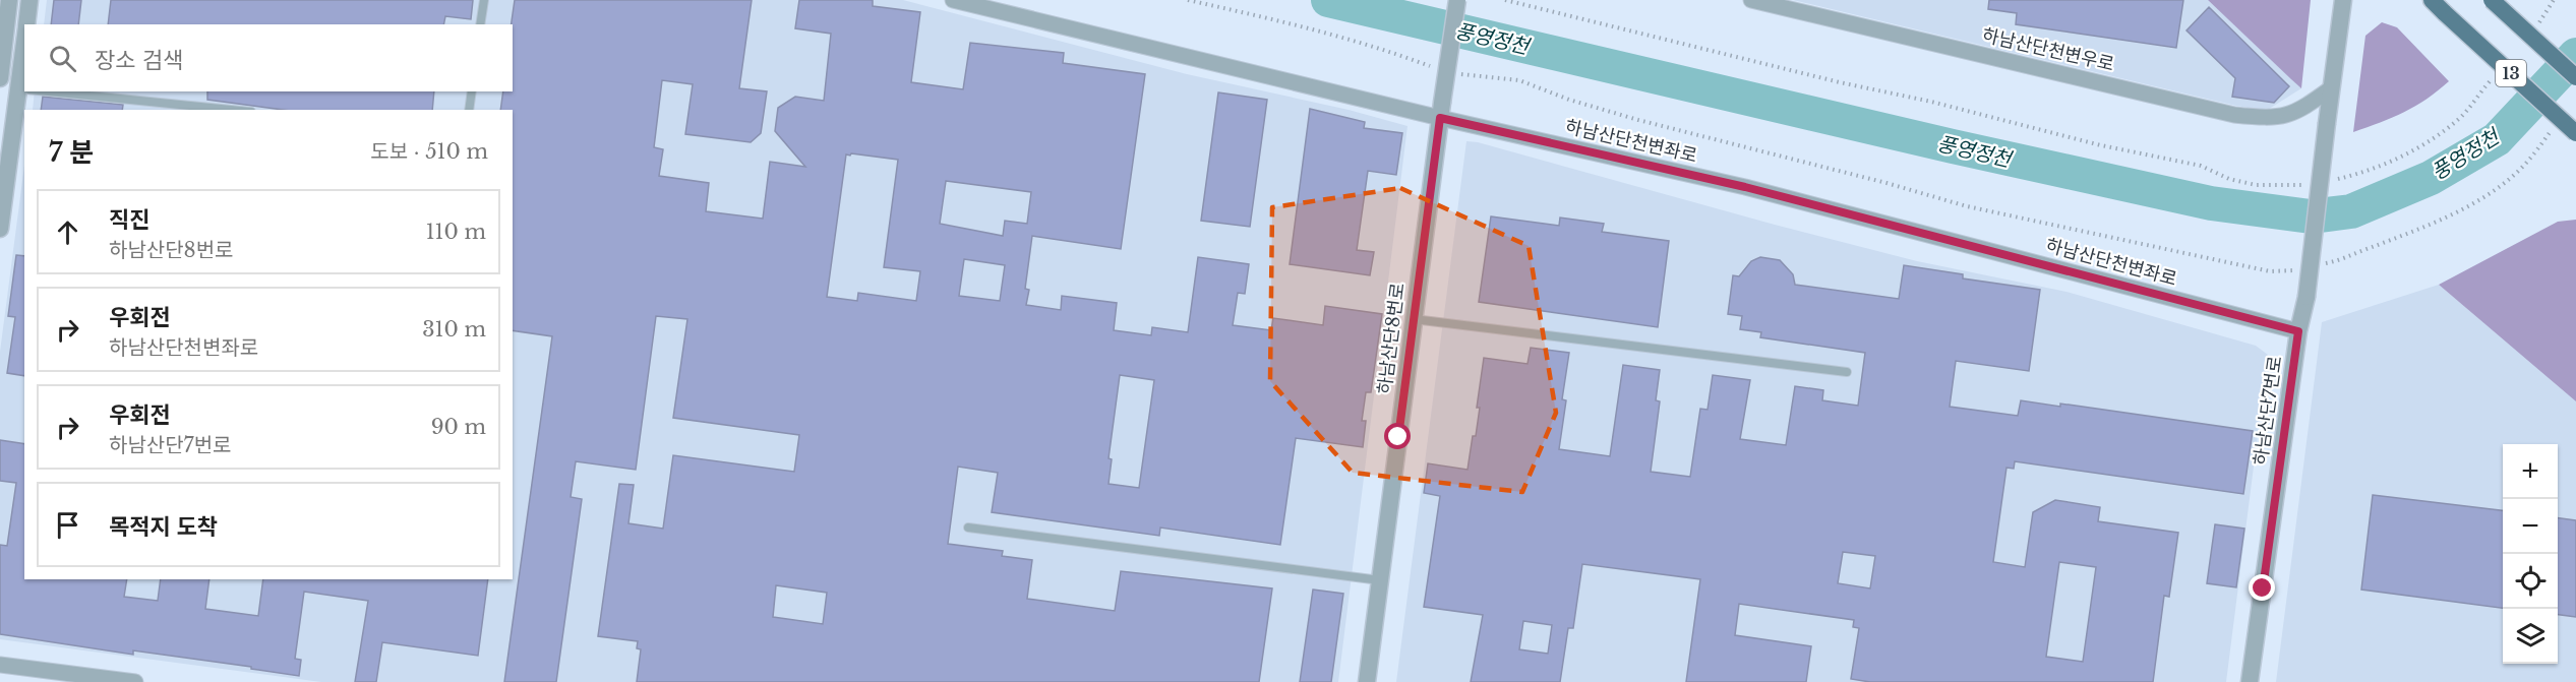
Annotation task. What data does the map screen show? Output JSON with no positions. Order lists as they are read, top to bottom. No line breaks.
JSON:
{"streets":{"main road":["13"],"street":["하남산단천변우로","하남산단천변좌로","하남산단8번로","하남산단7번로"]},"crossings":[["하남산단천변우로","하남산단7번로"],["하남산단천변좌로","하남산단8번로"],["하남산단천변좌로","하남산단7번로"]],"water":["풍영정천"],"page":{"search":"장소 검색","heading":["7 분","도보 · 510 m"],"list":[["직진","하남산단8번로","110 m"],["우회전","하남산단천변좌로","310 m"],["우회전","하남산단7번로","90 m"],"목적지 도착"],"map_buttons":["+","−"]}}
